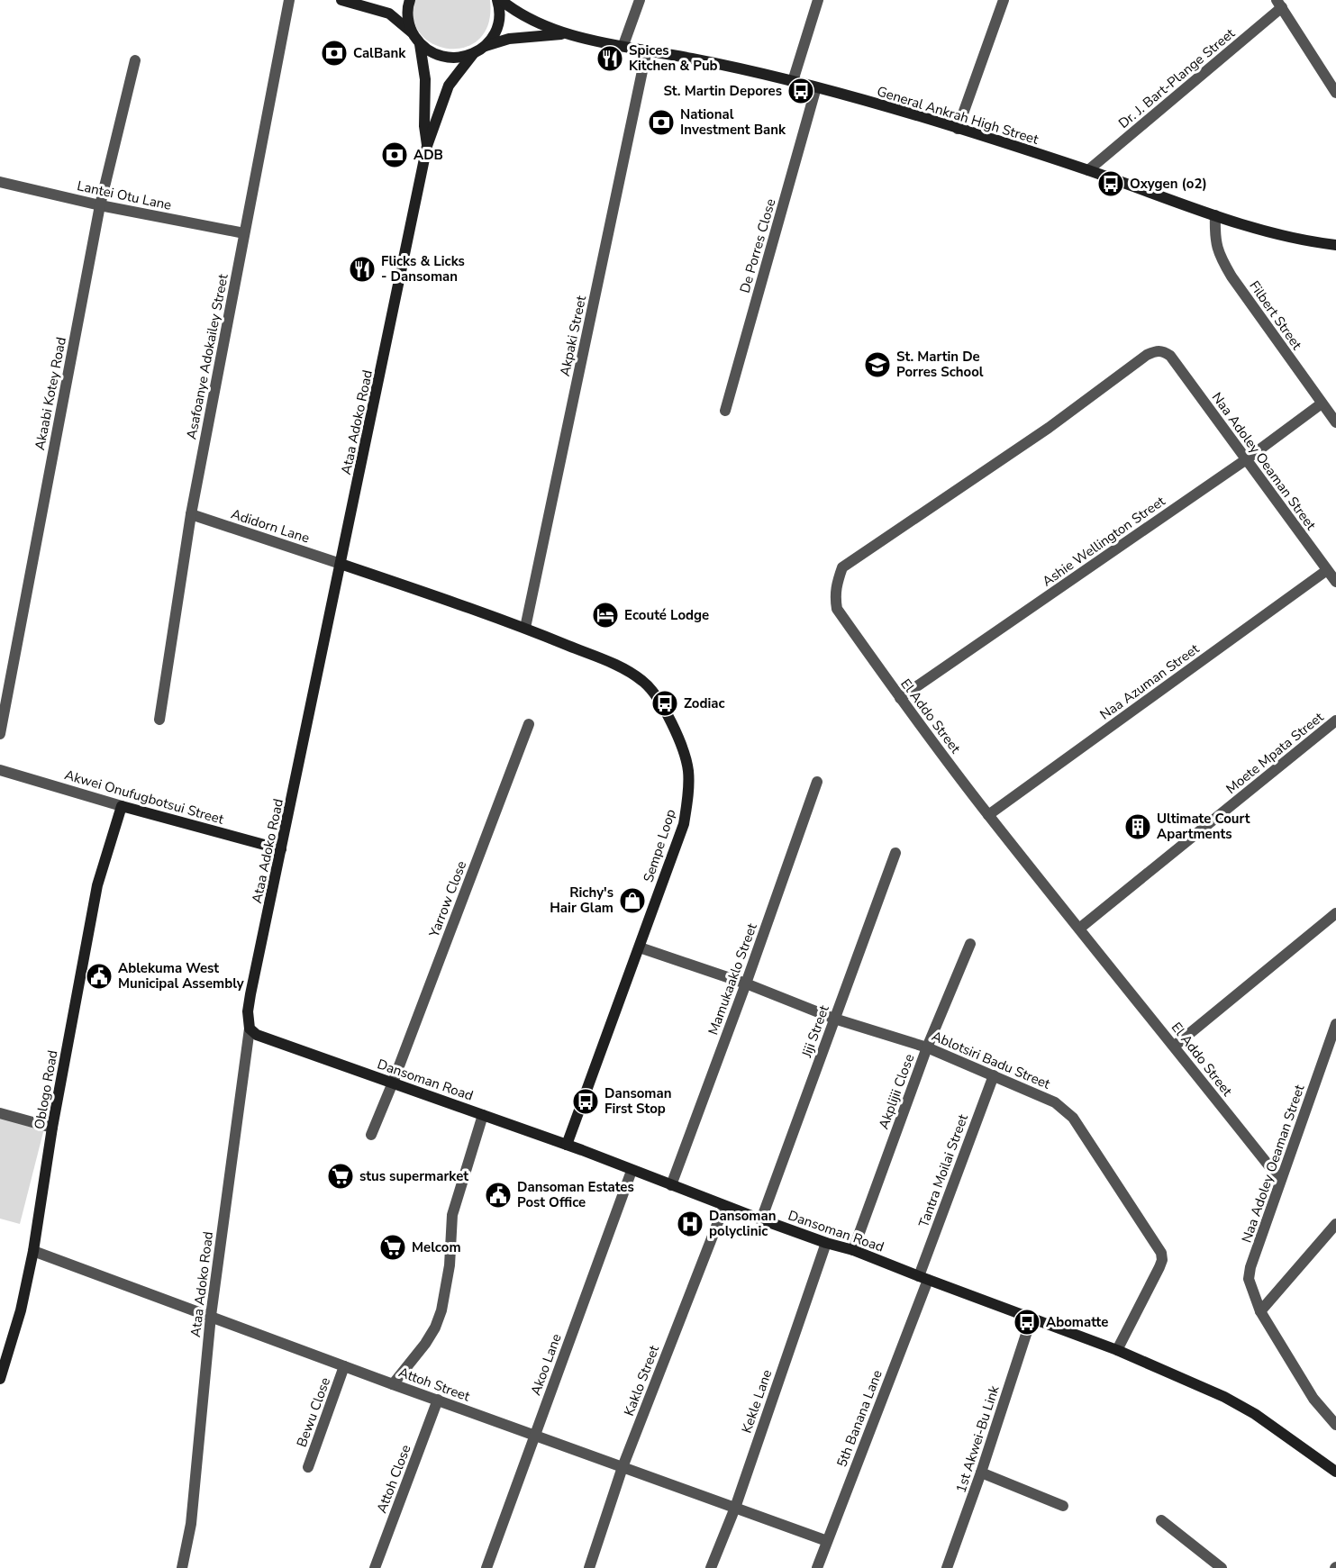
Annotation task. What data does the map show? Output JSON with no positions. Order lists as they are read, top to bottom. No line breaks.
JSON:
{"streets":{"main road":["General Ankrah High Street","Ataa Adoko Road","Akwei Onufugbotsui Street","Sempe Loop","Dansoman Road","Oblogo Road"],"street":["Dr. J. Bart-Plange Street","Lantei Otu Lane","De Porres Close","Filbert Street","Akpaki Street","Asafoanye Adokailey Street","Akaabi Kotey Road","Naa Adoley Oeaman Street","Adidorn Lane","Ashie Wellington Street","Naa Azuman Street","El Addo Street","Moete Mpata Street","Yarrow Close","Mamukaaklo Street","Jiji Street","Ablotsiri Badu Street","Akplijii Close","Tantra Moilai Street","Akoo Lane","Kaklo Street","Attoh Street","Kekle Lane","Bewu Close","5th Banana Lane","1st Akwei-Bu Link","Attoh Close"]},"crossings":[["Dr. J. Bart-Plange Street","General Ankrah High Street"],["General Ankrah High Street","De Porres Close"],["General Ankrah High Street","Filbert Street"],["General Ankrah High Street","Akpaki Street"],["Lantei Otu Lane","Asafoanye Adokailey Street"],["Lantei Otu Lane","Akaabi Kotey Road"],["Filbert Street","Ashie Wellington Street"],["Akpaki Street","Sempe Loop"],["Asafoanye Adokailey Street","Adidorn Lane"],["Ataa Adoko Road","Adidorn Lane"],["Ataa Adoko Road","Akwei Onufugbotsui Street"],["Ataa Adoko Road","Sempe Loop"],["Ataa Adoko Road","Dansoman Road"],["Ataa Adoko Road","Attoh Street"],["Naa Adoley Oeaman Street","Ashie Wellington Street"],["Naa Adoley Oeaman Street","Naa Azuman Street"],["Naa Adoley Oeaman Street","El Addo Street"],["Adidorn Lane","Sempe Loop"],["Ashie Wellington Street","El Addo Street"],["Naa Azuman Street","El Addo Street"],["El Addo Street","Moete Mpata Street"],["Akwei Onufugbotsui Street","Oblogo Road"],["Sempe Loop","Ablotsiri Badu Street"],["Sempe Loop","Dansoman Road"],["Yarrow Close","Dansoman Road"],["Mamukaaklo Street","Ablotsiri Badu Street"],["Mamukaaklo Street","Dansoman Road"],["Jiji Street","Ablotsiri Badu Street"],["Jiji Street","Dansoman Road"],["Ablotsiri Badu Street","Dansoman Road"],["Ablotsiri Badu Street","Akplijii Close"],["Ablotsiri Badu Street","Tantra Moilai Street"],["Dansoman Road","Akplijii Close"],["Dansoman Road","Tantra Moilai Street"],["Dansoman Road","Akoo Lane"],["Dansoman Road","Kaklo Street"],["Dansoman Road","Kekle Lane"],["Dansoman Road","5th Banana Lane"],["Dansoman Road","1st Akwei-Bu Link"],["Oblogo Road","Attoh Street"],["Tantra Moilai Street","5th Banana Lane"],["Akoo Lane","Attoh Street"],["Kaklo Street","Attoh Street"],["Attoh Street","Kekle Lane"],["Attoh Street","Bewu Close"],["Attoh Street","5th Banana Lane"],["Attoh Street","Attoh Close"]],"places":{"bank":["CalBank","National Investment Bank","ADB"],"restaurant":["Spices Kitchen & Pub","Flicks & Licks - Dansoman"],"bus stop":["St. Martin Depores","Oxygen (o2)","Zodiac","Dansoman First Stop","Abomatte"],"school or university":["St. Martin De Porres School"],"hotel":["Ecouté Lodge"],"building":["Ultimate Court Apartments"],"shop":["Richy's Hair Glam"],"public building":["Ablekuma West Municipal Assembly","Dansoman Estates Post Office"],"supermarket":["stus supermarket","Melcom"],"hospital":["Dansoman polyclinic"]}}
